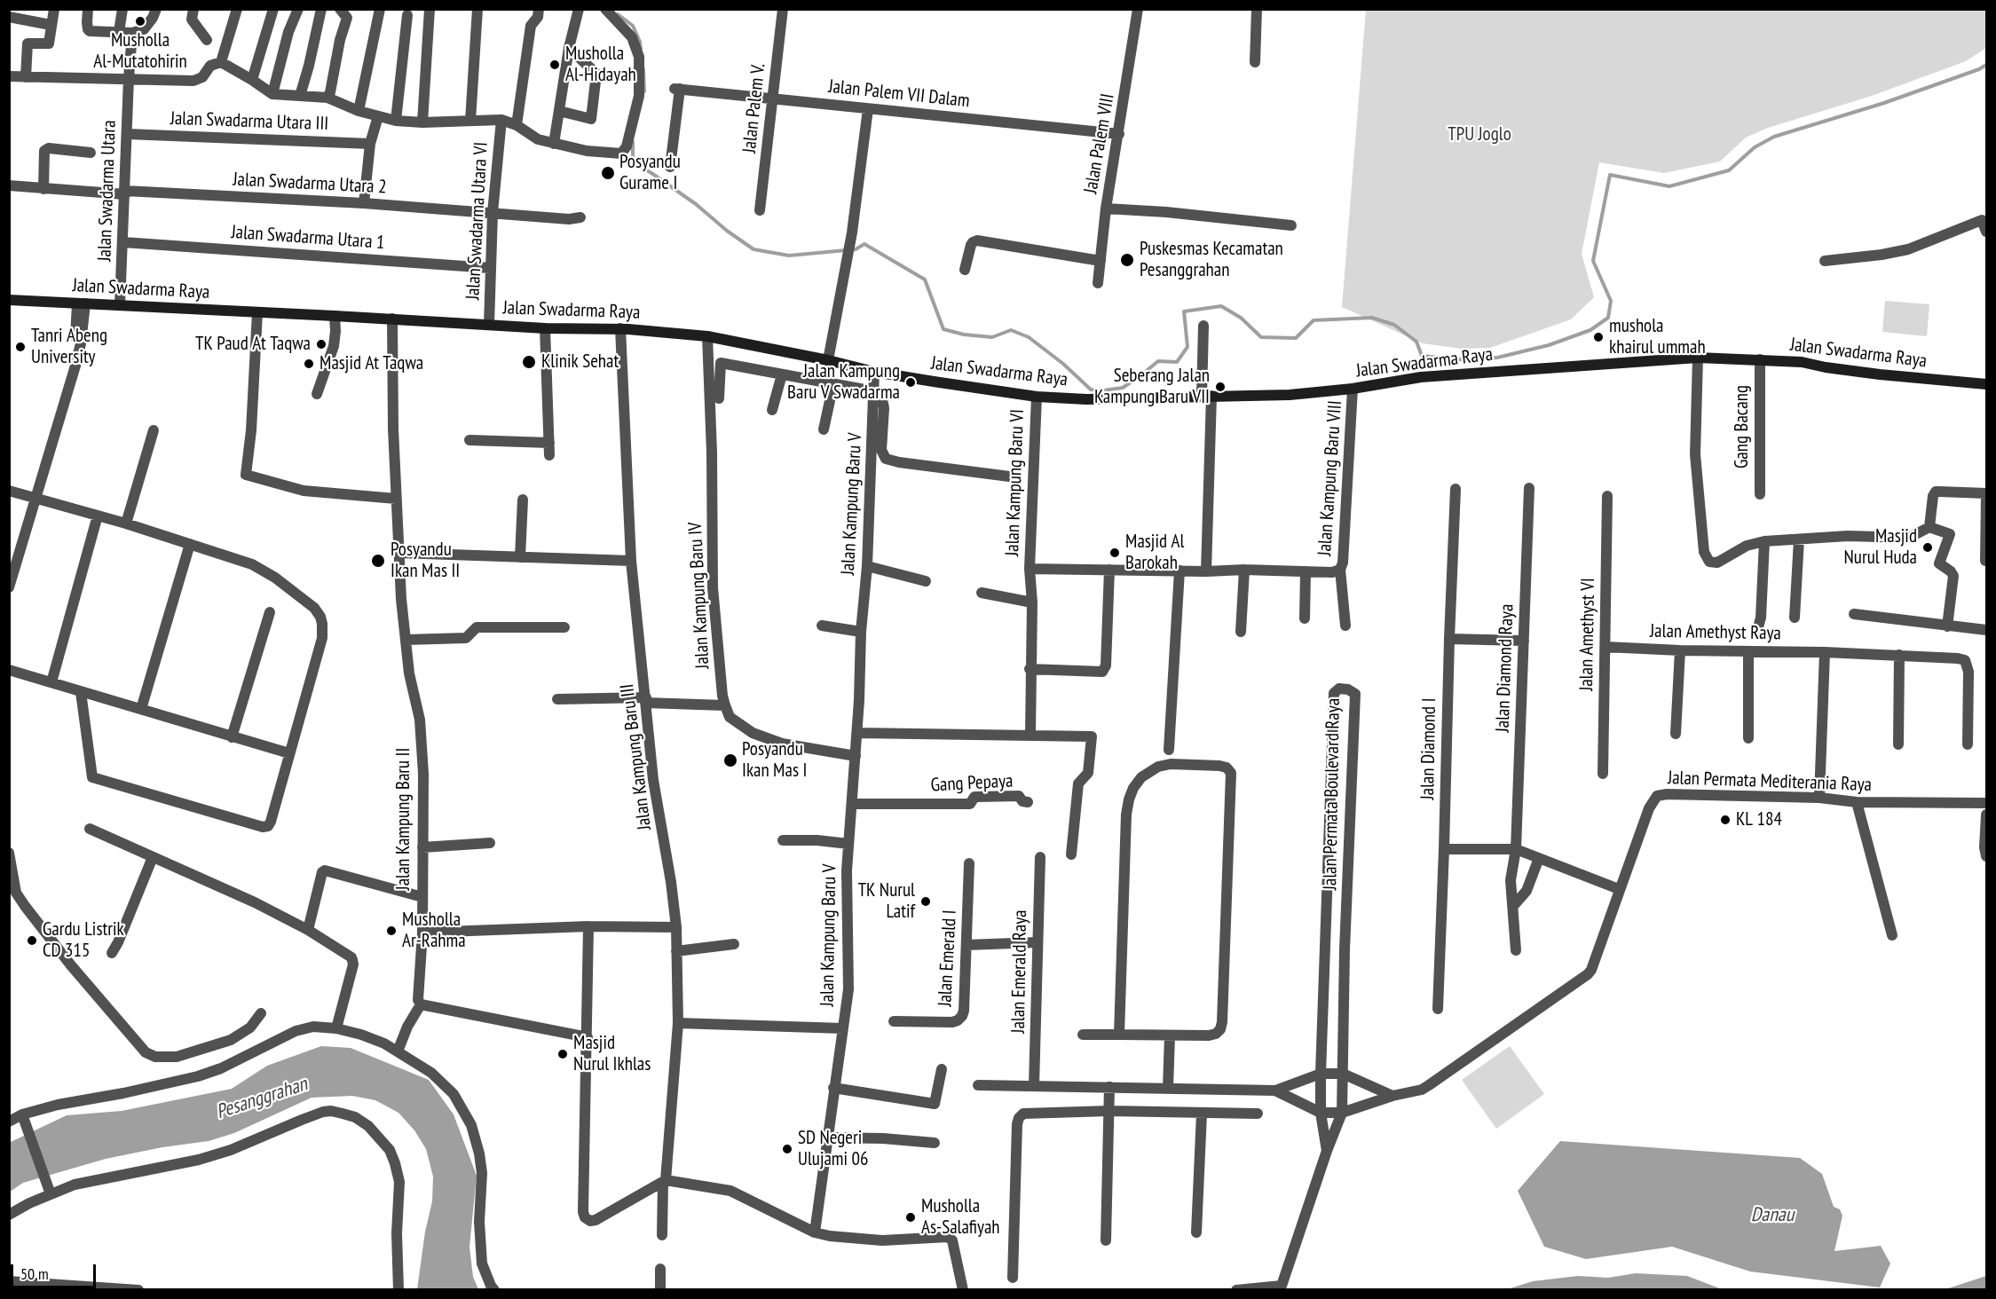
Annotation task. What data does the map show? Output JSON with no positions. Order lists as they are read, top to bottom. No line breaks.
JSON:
{"streets":{"main road":["Jalan Swadarma Raya"],"street":["Jalan Palem VII Dalam","Jalan Palem V.","Jalan Swadarma Utara III","Jalan Palem VIII","Jalan Swadarma Utara 2","Jalan Swadarma Utara","Jalan Swadarma Utara VI","Jalan Swadarma Utara 1","Gang Bacang","Jalan Kampung Baru VIII","Jalan Kampung Baru VI","Jalan Kampung Baru V","Jalan Kampung Baru IV","Jalan Amethyst Raya","Jalan Amethyst VI","Jalan Diamond Raya","Jalan Diamond I","Jalan Kampung Baru III","Jalan Permata Mediterania Raya","Gang Pepaya","Jalan Permata Boulevard Raya","Jalan Kampung Baru II","Jalan Emerald I","Jalan Emerald Raya"]},"crossings":[["Jalan Palem VII Dalam","Jalan Palem V."],["Jalan Palem VII Dalam","Jalan Palem VIII"],["Jalan Swadarma Utara III","Jalan Swadarma Utara"],["Jalan Swadarma Utara 2","Jalan Swadarma Utara"],["Jalan Swadarma Utara 2","Jalan Swadarma Utara VI"],["Jalan Swadarma Utara","Jalan Swadarma Utara 1"],["Jalan Swadarma Utara","Jalan Swadarma Raya"],["Jalan Swadarma Utara VI","Jalan Swadarma Utara 1"],["Jalan Swadarma Utara VI","Jalan Swadarma Raya"],["Jalan Swadarma Raya","Gang Bacang"],["Jalan Swadarma Raya","Jalan Kampung Baru VIII"],["Jalan Swadarma Raya","Jalan Kampung Baru VI"],["Jalan Swadarma Raya","Jalan Kampung Baru V"],["Jalan Swadarma Raya","Jalan Kampung Baru IV"],["Jalan Swadarma Raya","Jalan Kampung Baru III"],["Jalan Swadarma Raya","Jalan Kampung Baru II"],["Jalan Kampung Baru VIII","Jalan Kampung Baru VI"],["Jalan Kampung Baru V","Gang Pepaya"],["Jalan Amethyst Raya","Jalan Amethyst VI"],["Jalan Permata Mediterania Raya","Jalan Permata Boulevard Raya"]],"water":["Pesanggrahan","Danau"],"parks":["TPU Joglo"],"places":["Musholla Al-Mutatohirin","Musholla Al-Hidayah","Posyandu Gurame I","Puskesmas Kecamatan Pesanggrahan","mushola khairul ummah","TK Paud At Taqwa","Tanri Abeng University","Klinik Sehat","Masjid At Taqwa","Jalan Kampung Baru V Swadarma","Seberang Jalan Kampung Baru VII","Masjid Nurul Huda","Masjid Al Barokah","Posyandu Ikan Mas II","Posyandu Ikan Mas I","KL 184","TK Nurul Latif","Musholla Ar-Rahma","Gardu Listrik CD 315","Masjid Nurul Ikhlas","SD Negeri Ulujami 06","Musholla As-Salafiyah"],"scale_bar":"50 m"}
